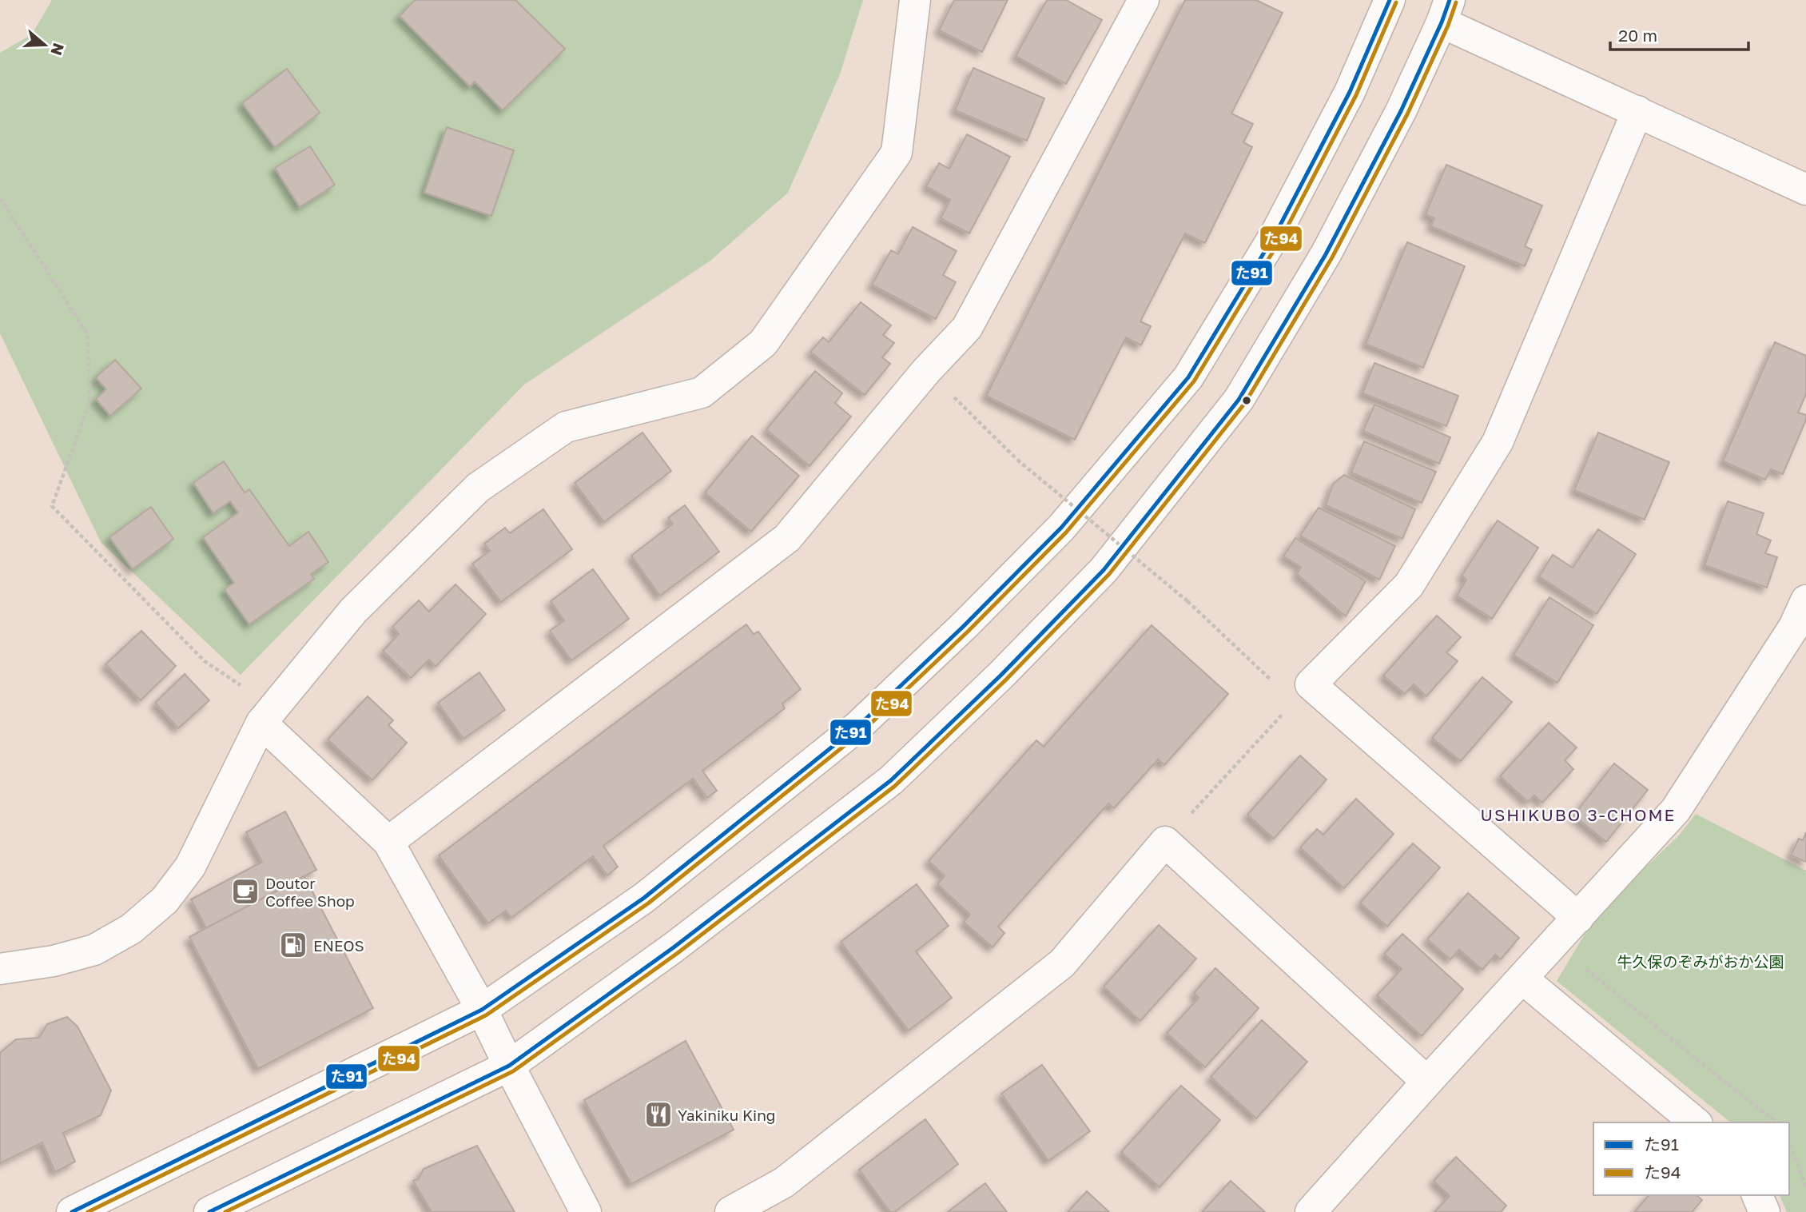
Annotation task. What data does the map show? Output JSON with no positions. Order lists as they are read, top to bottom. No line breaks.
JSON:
{"districts":["USHIKUBO 3-CHOME"],"parks":["牛久保のぞみがおか公園"],"places":{"cafe":["Doutor Coffee Shop"],"fuel station":["ENEOS"],"restaurant":["Yakiniku King"]},"lines":["transit line た91","transit line た94"],"legend":["た91","た94"],"scale_bar":"20 m","north":"right"}
